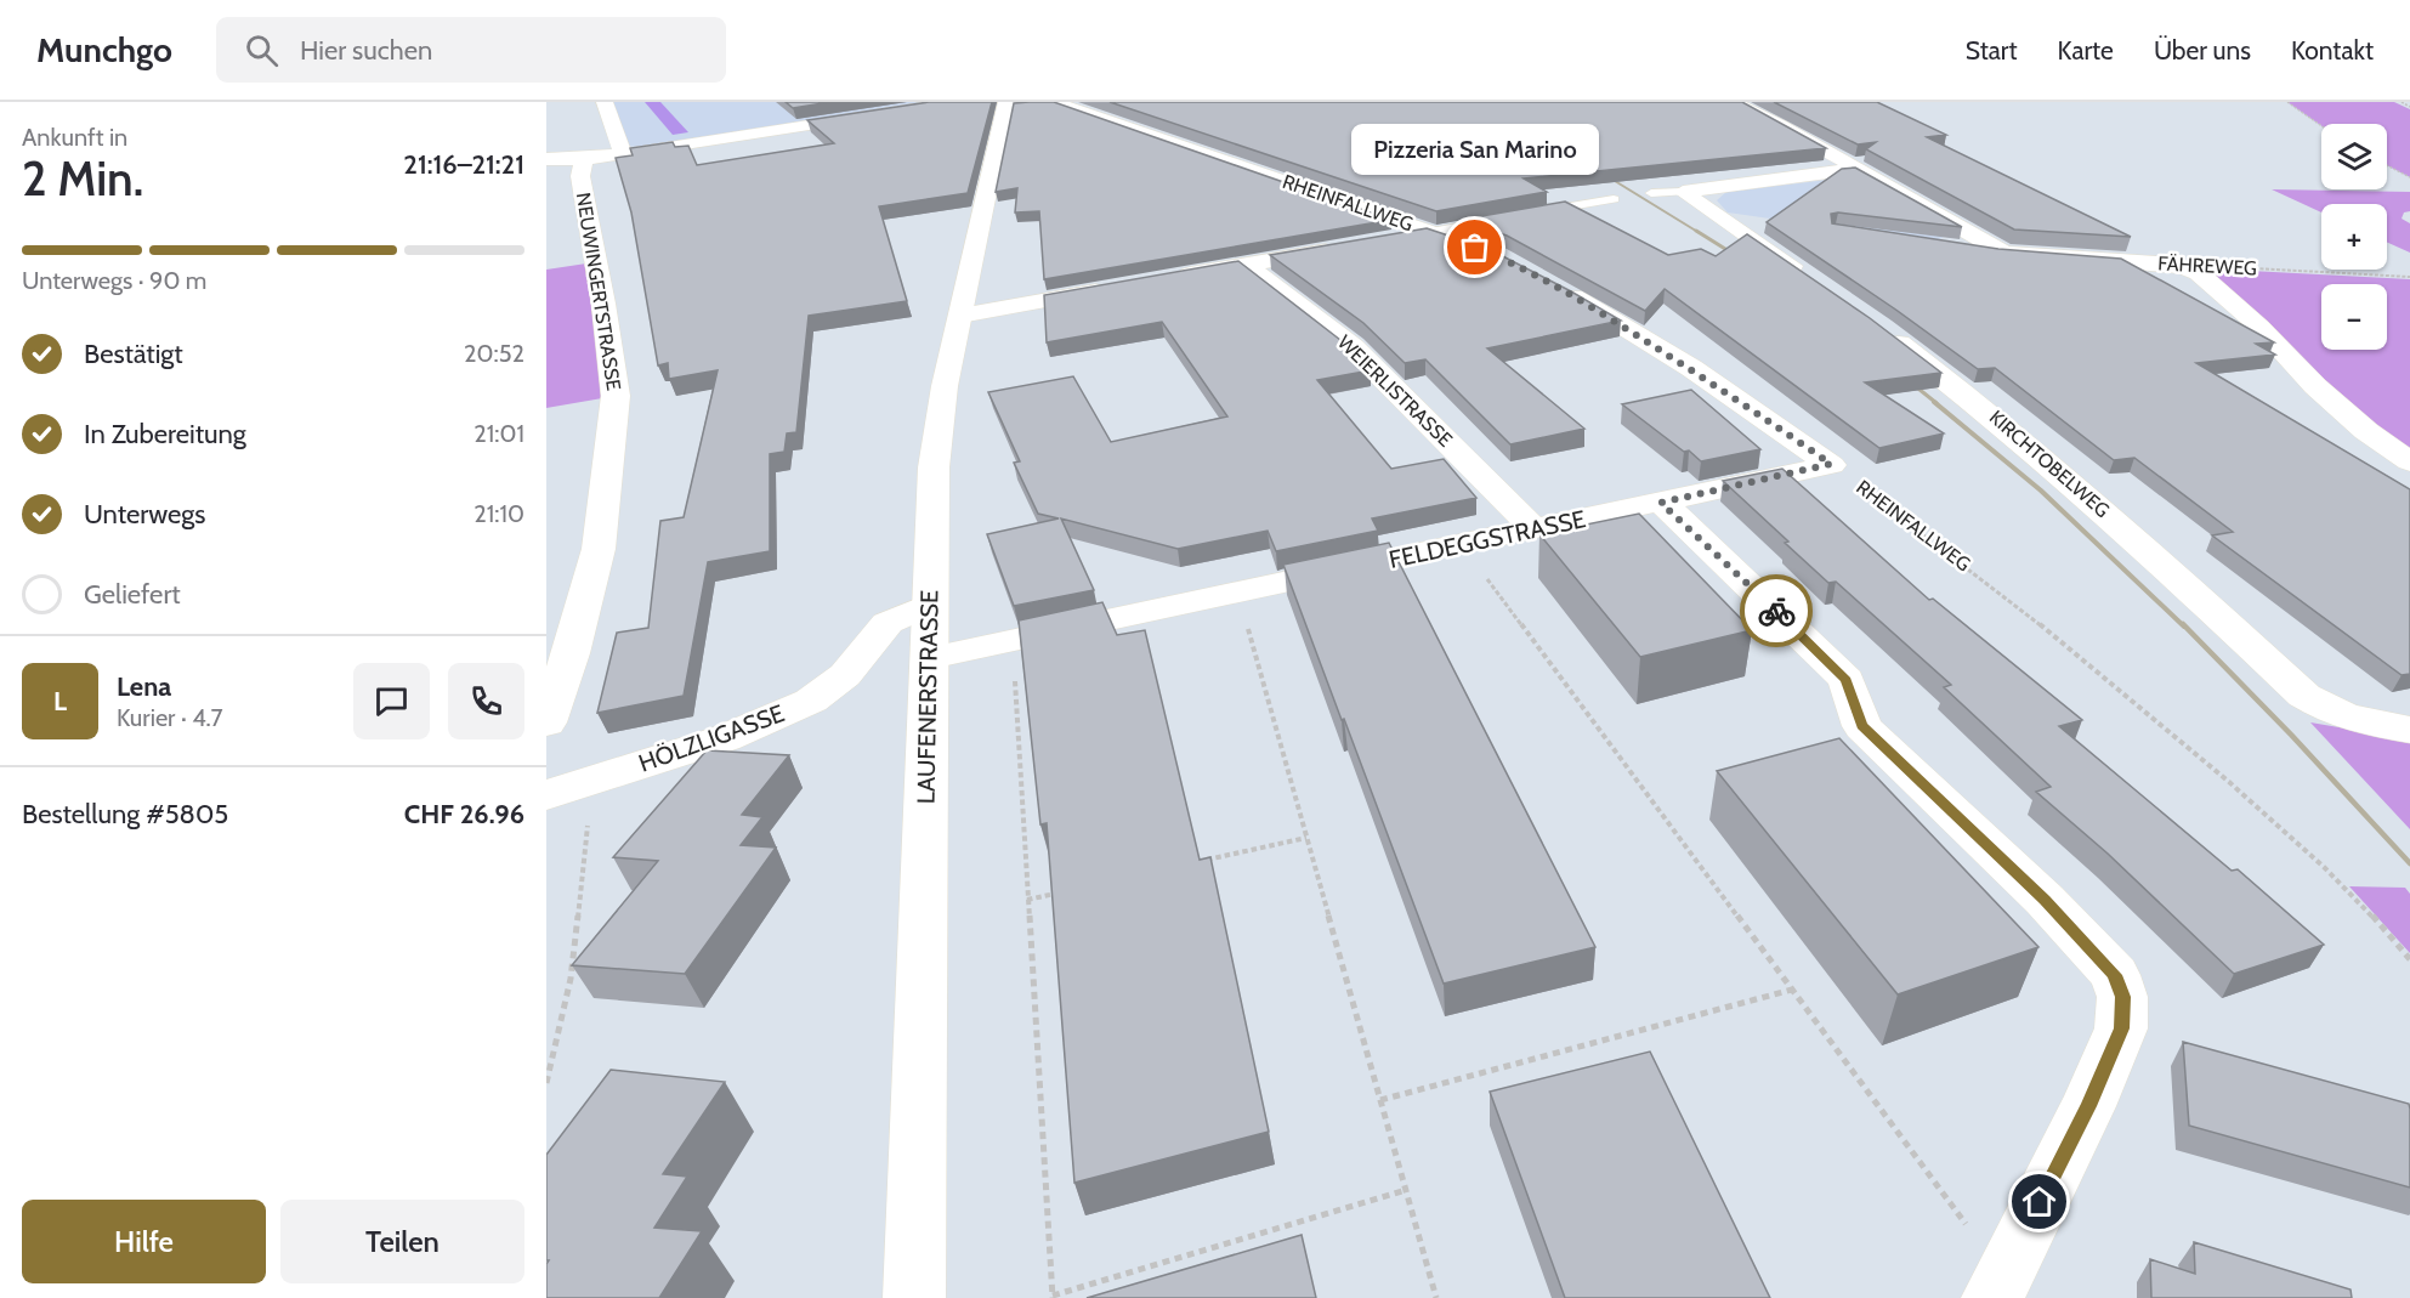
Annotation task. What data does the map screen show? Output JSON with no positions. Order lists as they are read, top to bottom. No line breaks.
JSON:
{"streets":{"street":["RHEINFALLWEG","FÄHREWEG","NEUWINGERTSTRASSE","WEIERLISTRASSE","KIRCHTOBELWEG","FELDEGGSTRASSE","LAUFENERSTRASSE","HÖLZLIGASSE"]},"crossings":[["RHEINFALLWEG","FELDEGGSTRASSE"],["RHEINFALLWEG","LAUFENERSTRASSE"],["WEIERLISTRASSE","FELDEGGSTRASSE"],["FELDEGGSTRASSE","LAUFENERSTRASSE"],["LAUFENERSTRASSE","HÖLZLIGASSE"]],"places":["Pizzeria San Marino"],"page":{"header":"Munchgo","search":"Hier suchen","nav":["Start","Karte","Über uns","Kontakt"],"heading":["2 Min.","Ankunft in","21:16–21:21"],"panel":["Lena","Kurier · 4.7","Bestellung #5805","CHF 26.96"],"map_buttons":["+","−"],"bubble":"Pizzeria San Marino","bar":"Unterwegs · 90 m","list":[["Bestätigt","20:52"],["In Zubereitung","21:01"],["Unterwegs","21:10"],"Geliefert"],"round":"L","buttons":["Hilfe","Teilen"]}}
